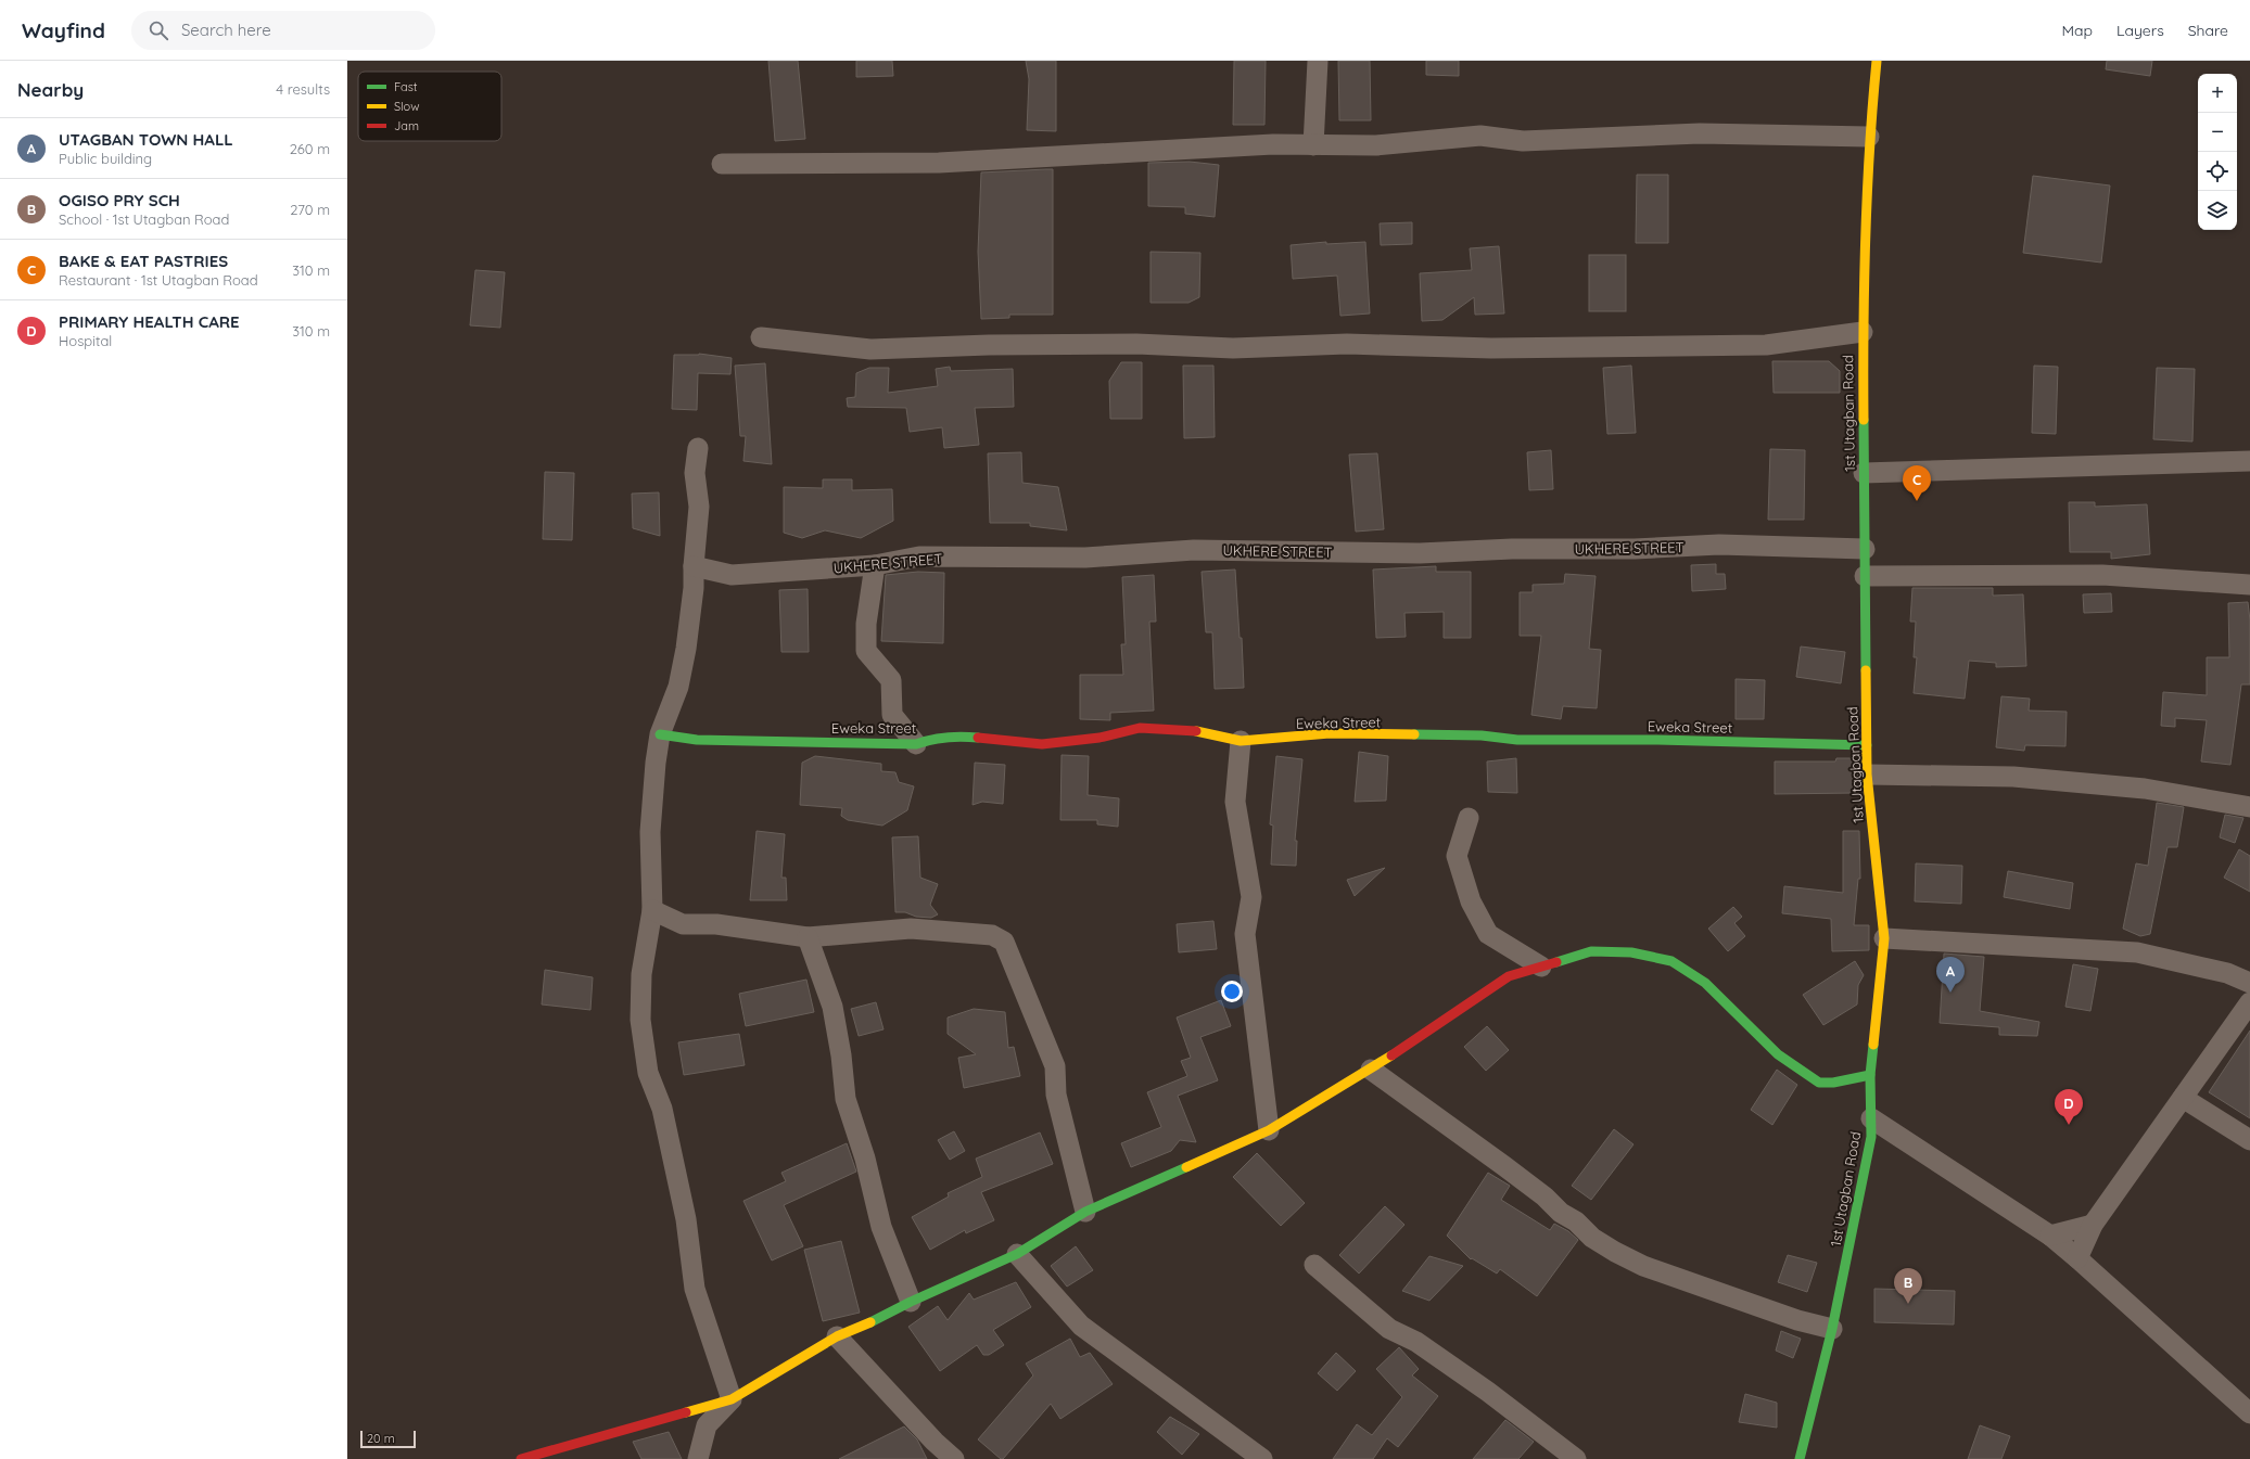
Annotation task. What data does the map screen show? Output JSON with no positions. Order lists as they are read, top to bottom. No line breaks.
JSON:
{"streets":{"street":["1st Utagban Road","UKHERE STREET","Eweka Street"]},"crossings":[["1st Utagban Road","UKHERE STREET"],["1st Utagban Road","Eweka Street"]],"legend":["Fast","Slow","Jam"],"scale_bar":"20 m","page":{"header":"Wayfind","search":"Search here","nav":["Map","Layers","Share"],"heading":["Nearby","4 results"],"map_buttons":["+","−"],"list":[{"mark":"A","name":"UTAGBAN TOWN HALL","note":"Public building","value":"260 m"},{"mark":"B","name":"OGISO PRY SCH","note":"School · 1st Utagban Road","value":"270 m"},{"mark":"C","name":"BAKE & EAT PASTRIES","note":"Restaurant · 1st Utagban Road","value":"310 m"},{"mark":"D","name":"PRIMARY HEALTH CARE","note":"Hospital","value":"310 m"}],"pins":["C","A","D","B"],"scale":"20 m"}}
